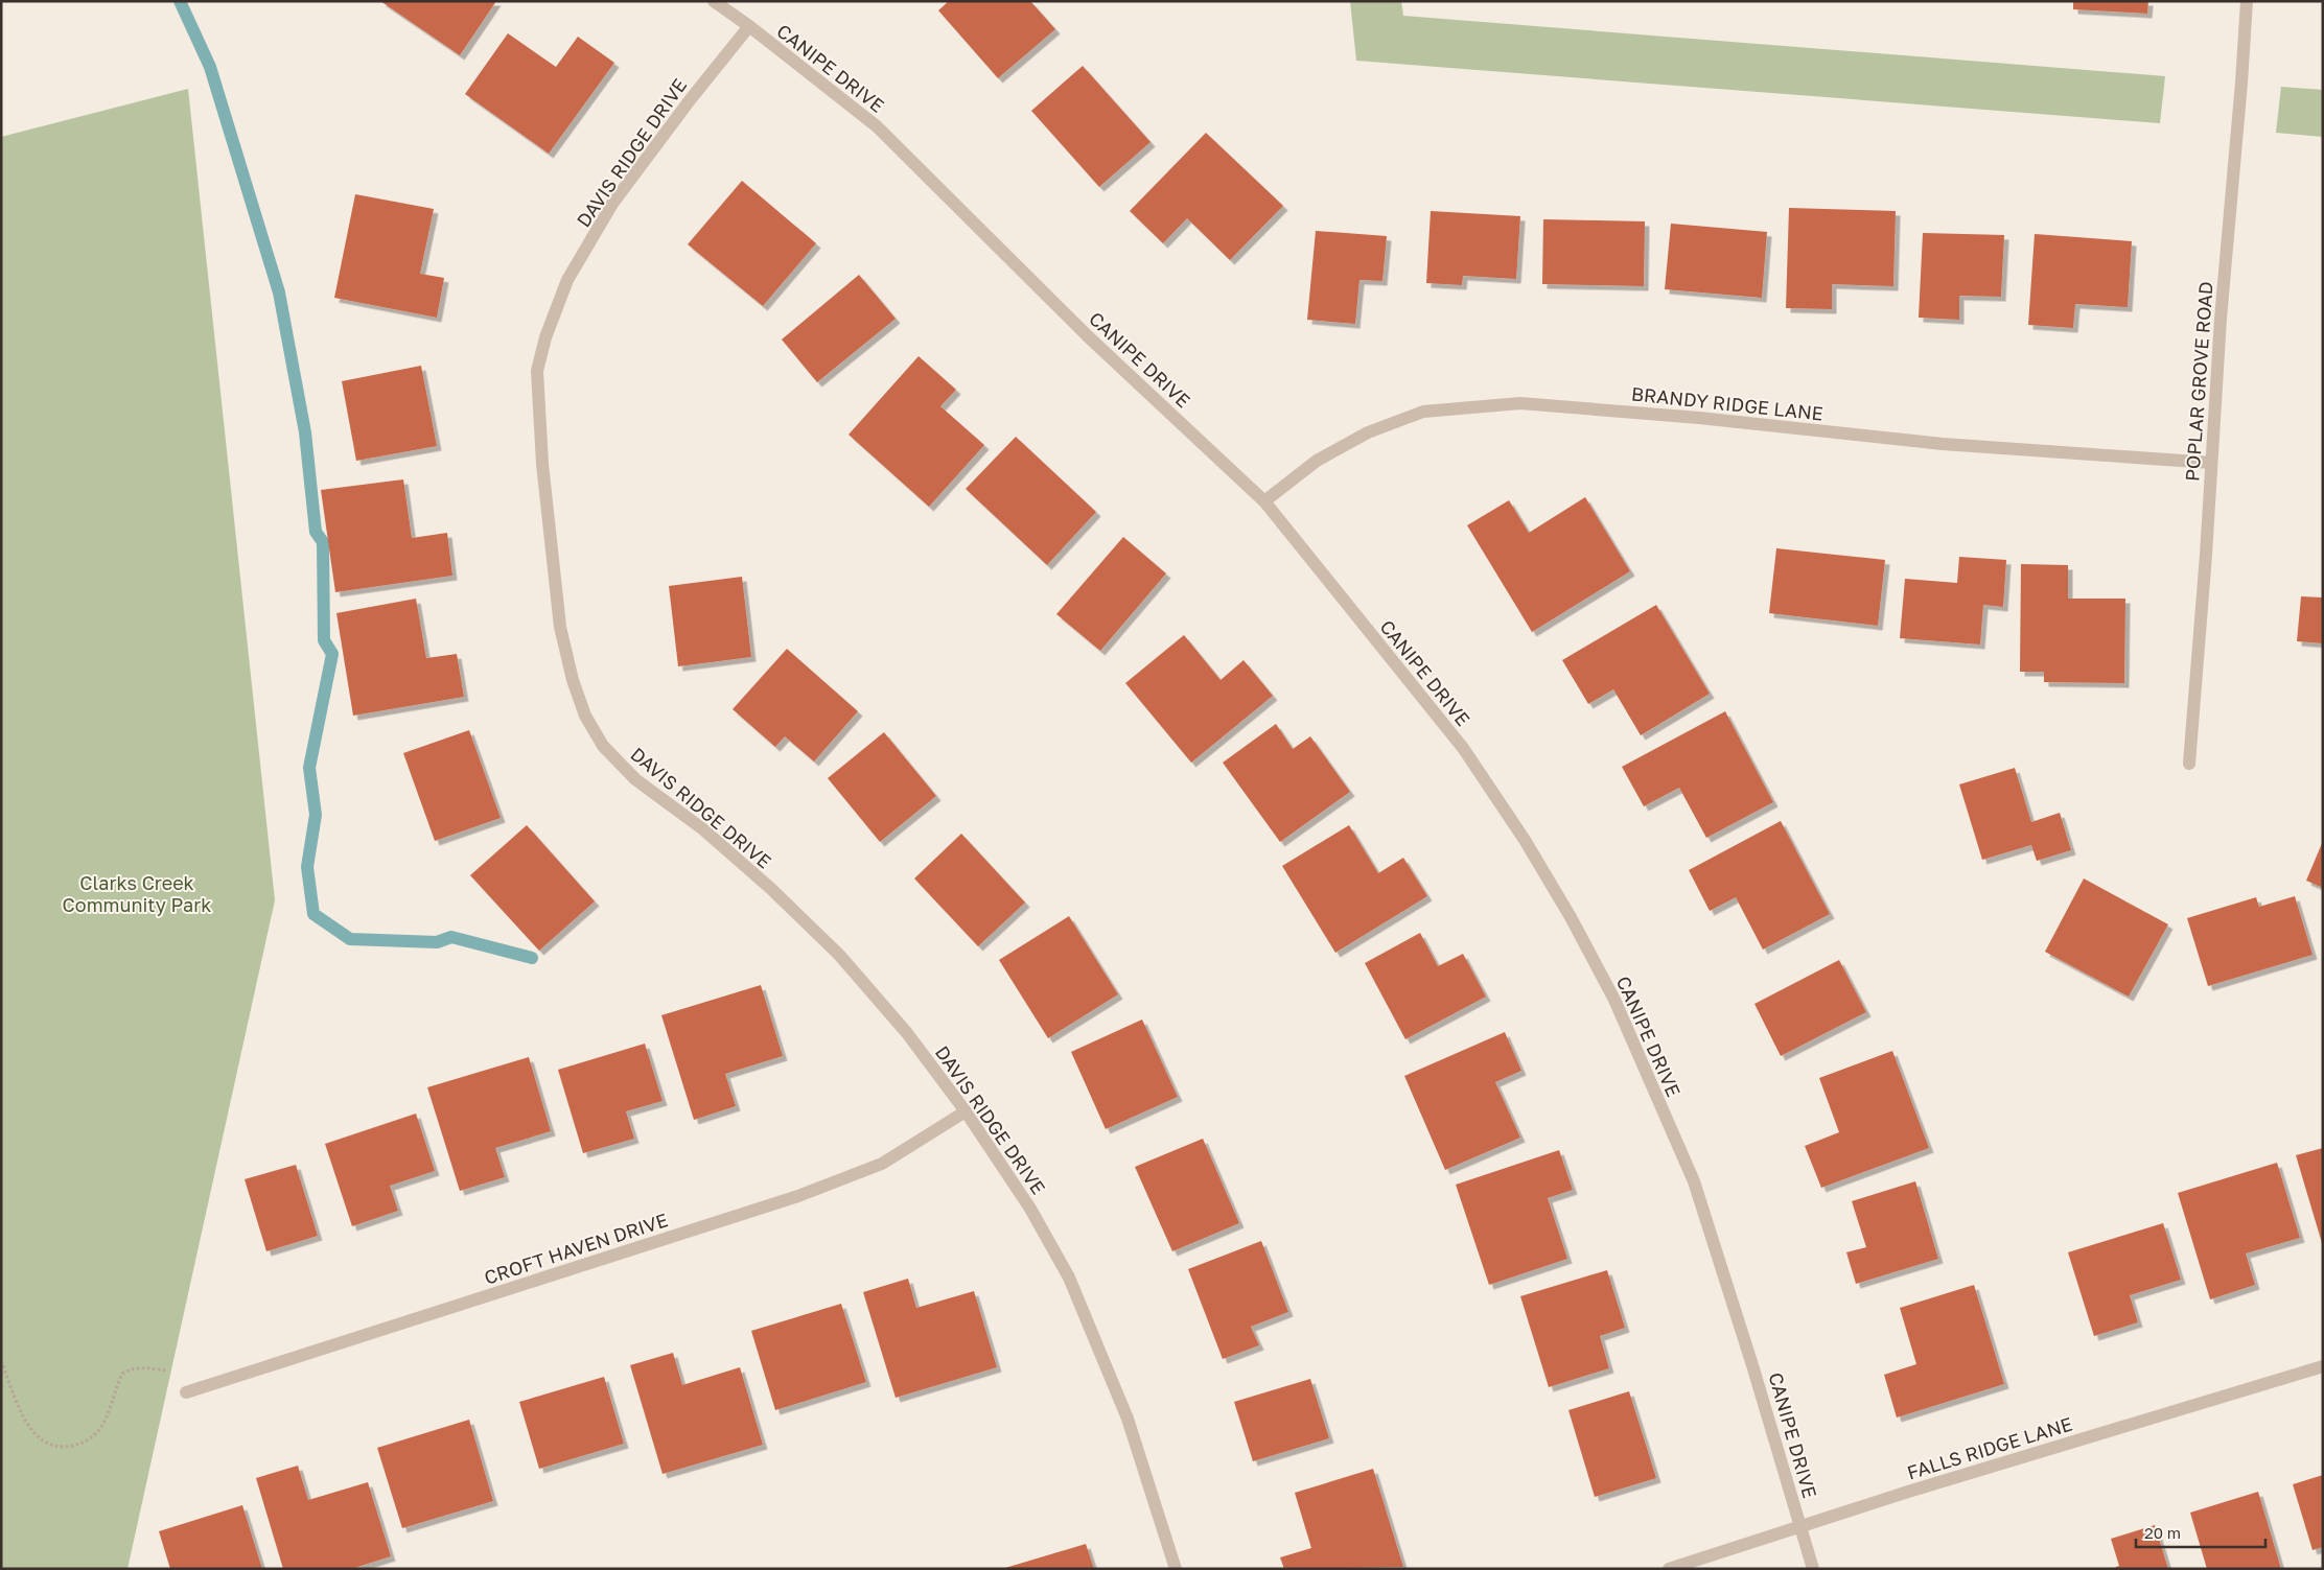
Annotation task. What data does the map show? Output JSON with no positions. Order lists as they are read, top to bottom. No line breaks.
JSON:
{"streets":{"street":["CANIPE DRIVE","DAVIS RIDGE DRIVE","POPLAR GROVE ROAD","BRANDY RIDGE LANE","CROFT HAVEN DRIVE","FALLS RIDGE LANE"]},"crossings":[["CANIPE DRIVE","DAVIS RIDGE DRIVE"],["CANIPE DRIVE","BRANDY RIDGE LANE"],["CANIPE DRIVE","FALLS RIDGE LANE"],["DAVIS RIDGE DRIVE","CROFT HAVEN DRIVE"],["POPLAR GROVE ROAD","BRANDY RIDGE LANE"]],"parks":["Clarks Creek Community Park"],"scale_bar":"20 m"}
